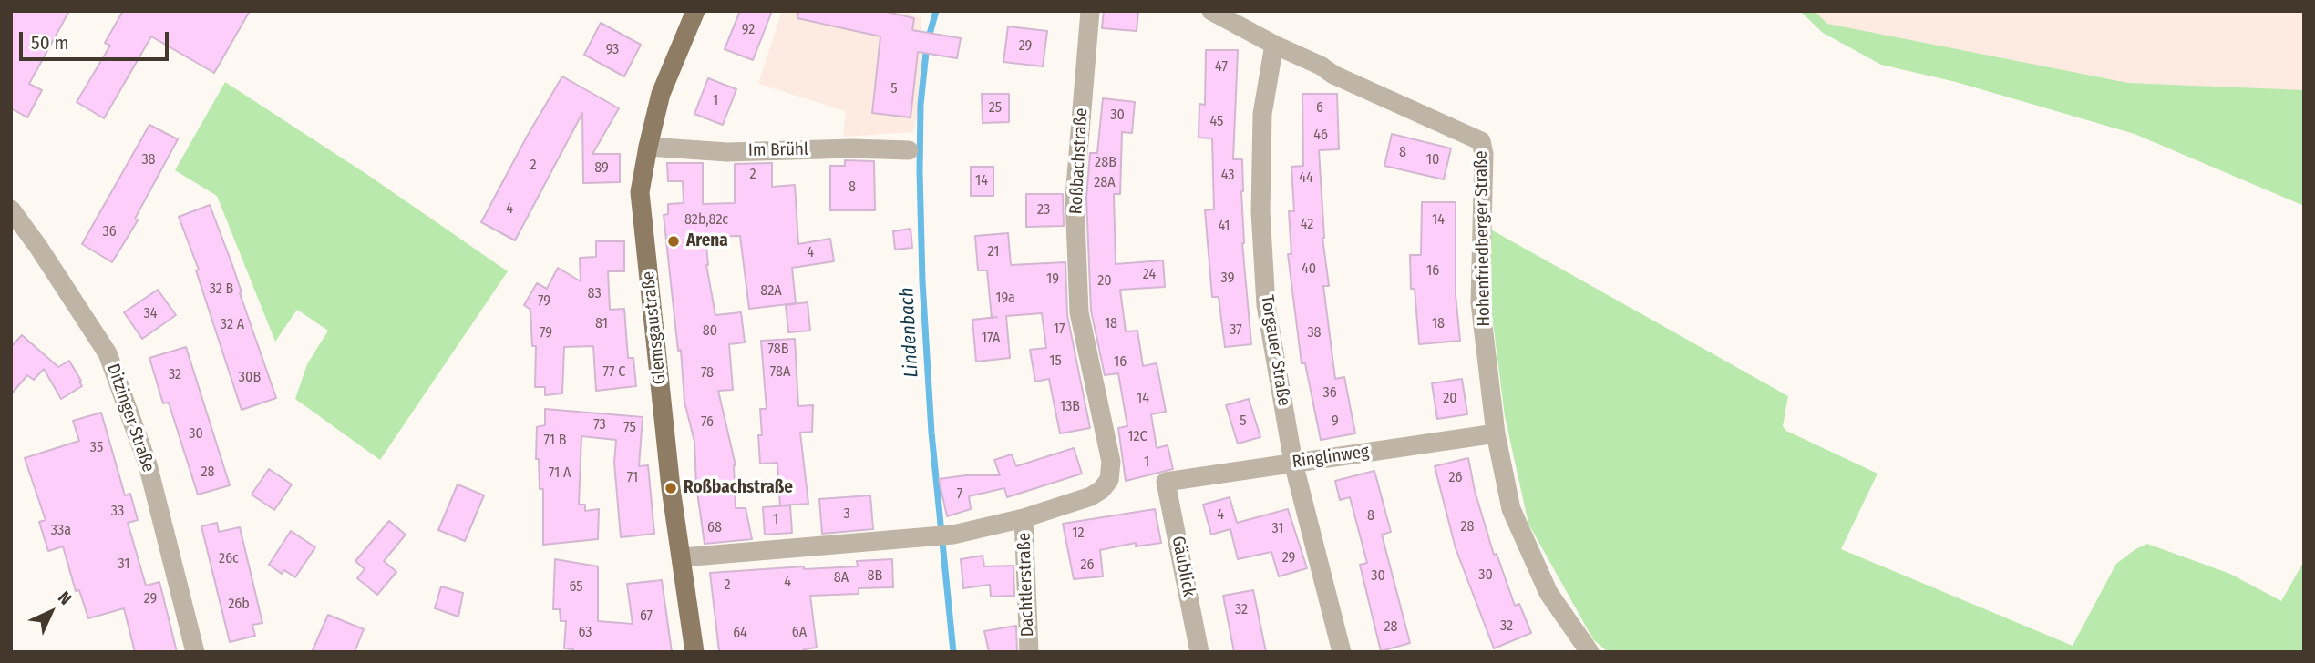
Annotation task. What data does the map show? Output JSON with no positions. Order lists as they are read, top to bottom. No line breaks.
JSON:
{"streets":{"main road":["Glemsgaustraße"],"street":["Im Brühl","Roßbachstraße","Hohenfriedberger Straße","Torgauer Straße","Ditzinger Straße","Ringlinweg","Gäublick","Dachtlerstraße"]},"crossings":[["Im Brühl","Glemsgaustraße"],["Roßbachstraße","Glemsgaustraße"],["Roßbachstraße","Dachtlerstraße"],["Hohenfriedberger Straße","Torgauer Straße"],["Hohenfriedberger Straße","Ringlinweg"],["Torgauer Straße","Ringlinweg"],["Ringlinweg","Gäublick"]],"water":["Lindenbach"],"places":["Arena","Roßbachstraße"],"house_numbers":["92","29","93","47","5","1","25","6","30","45","46","8","38","10","28B","2","89","2","43","44","14","28A","8","4","23","82b,82c","14","42","41","36","21","4","40","16","24","39","19","20","32 B","82A","83","19a","79","34","81","18","18","32 A","17","37","80","79","38","17A","78B","15","16","77 C","78A","78","32","30B","36","14","20","13B","5","9","76","73","75","30","12C","71 B","35","1","28","71 A","71","26","7","33","3","4","8","1","28","68","31","33a","12","29","26c","31","26","30","8B","30","8A","4","2","65","29","26b","32","67","32","28","63","6A","64"],"scale_bar":"50 m","north":"top right"}
